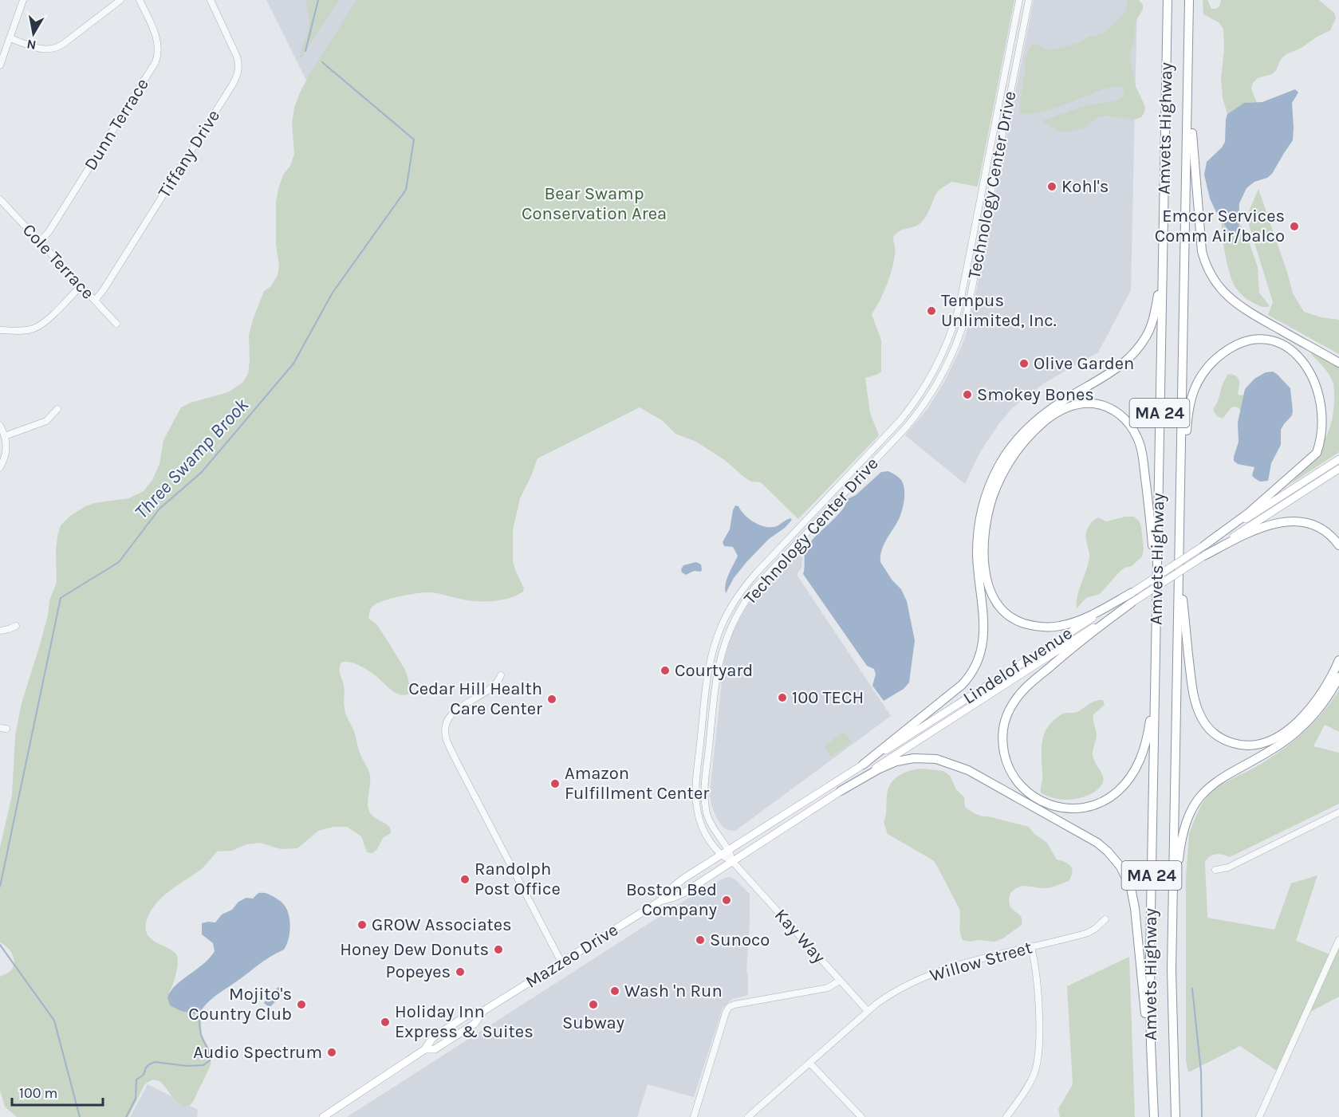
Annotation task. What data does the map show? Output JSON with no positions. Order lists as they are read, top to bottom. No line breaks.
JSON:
{"streets":{"highway":["Amvets Highway","MA 24"],"main road":["Lindelof Avenue","Mazzeo Drive"],"street":["Dunn Terrace","Tiffany Drive","Technology Center Drive","Cole Terrace","Kay Way","Willow Street"]},"crossings":[["Dunn Terrace","Cole Terrace"],["Tiffany Drive","Cole Terrace"],["Technology Center Drive","Lindelof Avenue"],["Technology Center Drive","Kay Way"],["Lindelof Avenue","Kay Way"],["Lindelof Avenue","Mazzeo Drive"],["Kay Way","Willow Street"]],"water":["Three Swamp Brook"],"parks":["Bear Swamp Conservation Area"],"places":["Kohl's","Emcor Services Comm Air/balco","Tempus Unlimited, Inc.","Olive Garden","Smokey Bones","Courtyard","100 TECH","Cedar Hill Health Care Center","Amazon Fulfillment Center","Randolph Post Office","Boston Bed Company","GROW Associates","Sunoco","Honey Dew Donuts","Popeyes","Wash 'n Run","Mojito's Country Club","Subway","Holiday Inn Express & Suites","Audio Spectrum"],"scale_bar":"100 m","north":"bottom"}
